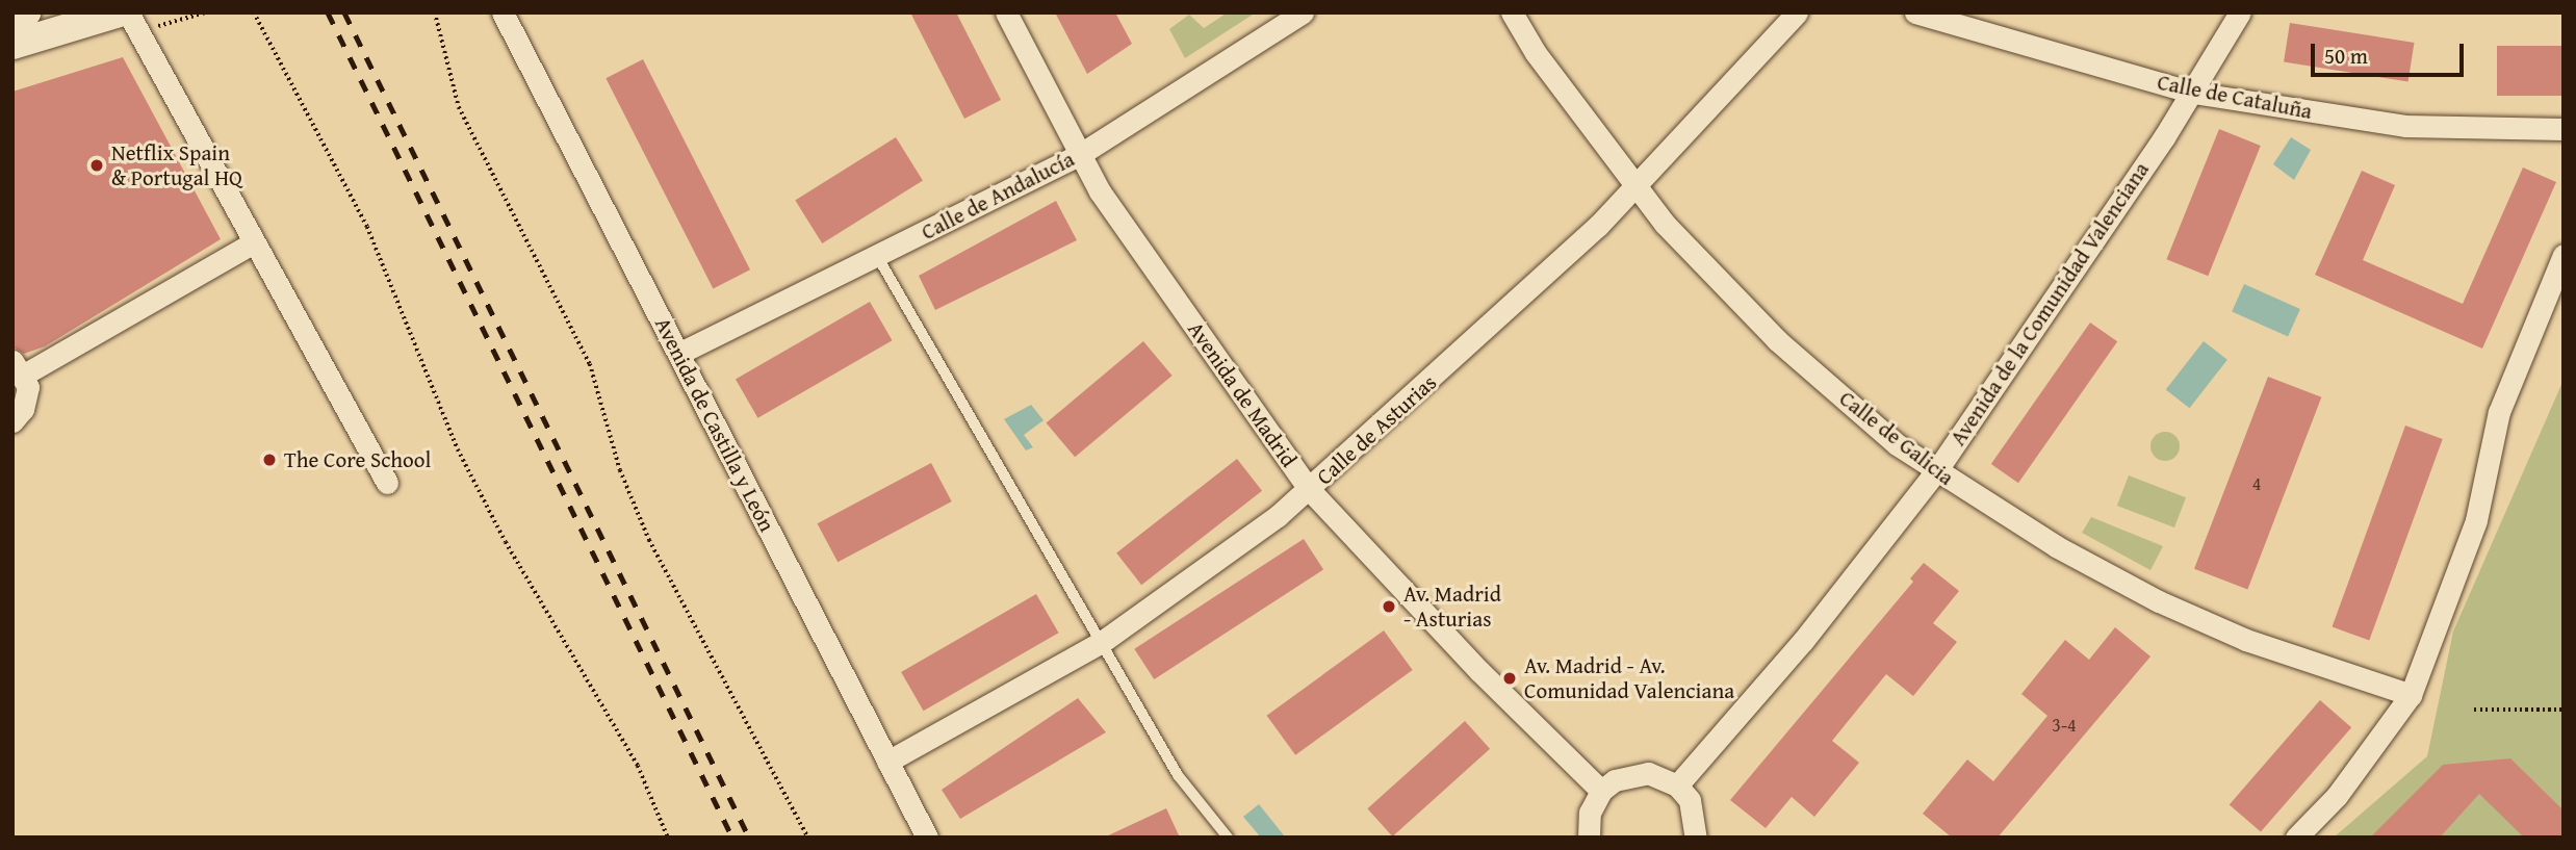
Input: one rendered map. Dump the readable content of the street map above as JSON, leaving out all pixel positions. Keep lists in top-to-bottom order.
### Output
{
  "streets": {
    "street": [
      "Calle de Cataluña",
      "Calle de Andalucía",
      "Avenida de la Comunidad Valenciana",
      "Avenida de Madrid",
      "Avenida de Castilla y León",
      "Calle de Asturias",
      "Calle de Galicia"
    ]
  },
  "crossings": [
    ["Calle de Cataluña", "Avenida de la Comunidad Valenciana"],
    ["Calle de Andalucía", "Avenida de Madrid"],
    ["Calle de Andalucía", "Avenida de Castilla y León"],
    ["Avenida de la Comunidad Valenciana", "Calle de Galicia"],
    ["Avenida de Madrid", "Calle de Asturias"],
    ["Avenida de Castilla y León", "Calle de Asturias"],
    ["Calle de Asturias", "Calle de Galicia"]
  ],
  "places": [
    "Netflix Spain & Portugal HQ",
    "The Core School",
    "Av. Madrid - Asturias",
    "Av. Madrid - Av. Comunidad Valenciana"
  ],
  "house_numbers": ["4", "3-4"],
  "scale_bar": "50 m"
}
